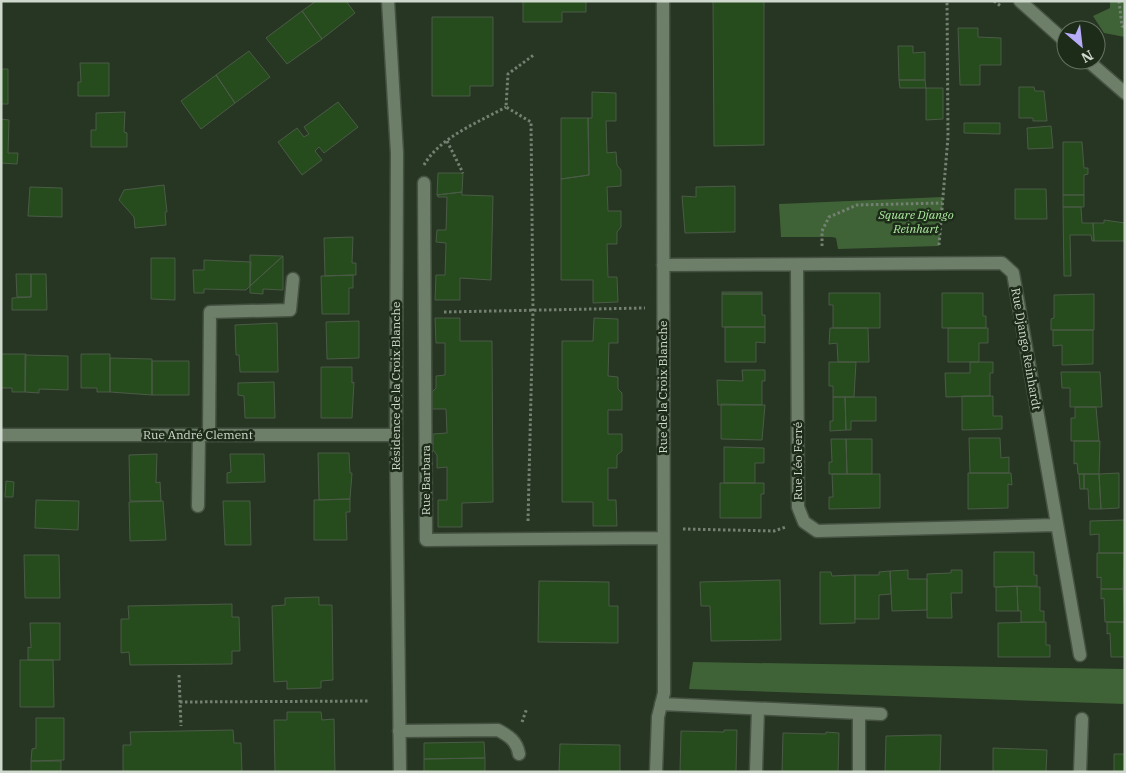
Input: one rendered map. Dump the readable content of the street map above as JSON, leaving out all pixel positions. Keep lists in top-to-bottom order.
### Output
{
  "streets": {
    "street": [
      "Rue Django Reinhardt",
      "Résidence de la Croix Blanche",
      "Rue de la Croix Blanche",
      "Rue André Clement",
      "Rue Léo Ferré",
      "Rue Barbara"
    ]
  },
  "crossings": [
    ["Rue Django Reinhardt", "Rue de la Croix Blanche"],
    ["Rue Django Reinhardt", "Rue Léo Ferré"],
    ["Résidence de la Croix Blanche", "Rue André Clement"],
    ["Rue de la Croix Blanche", "Rue Barbara"]
  ],
  "parks": ["Square Django Reinhart"],
  "north": "bottom right"
}
